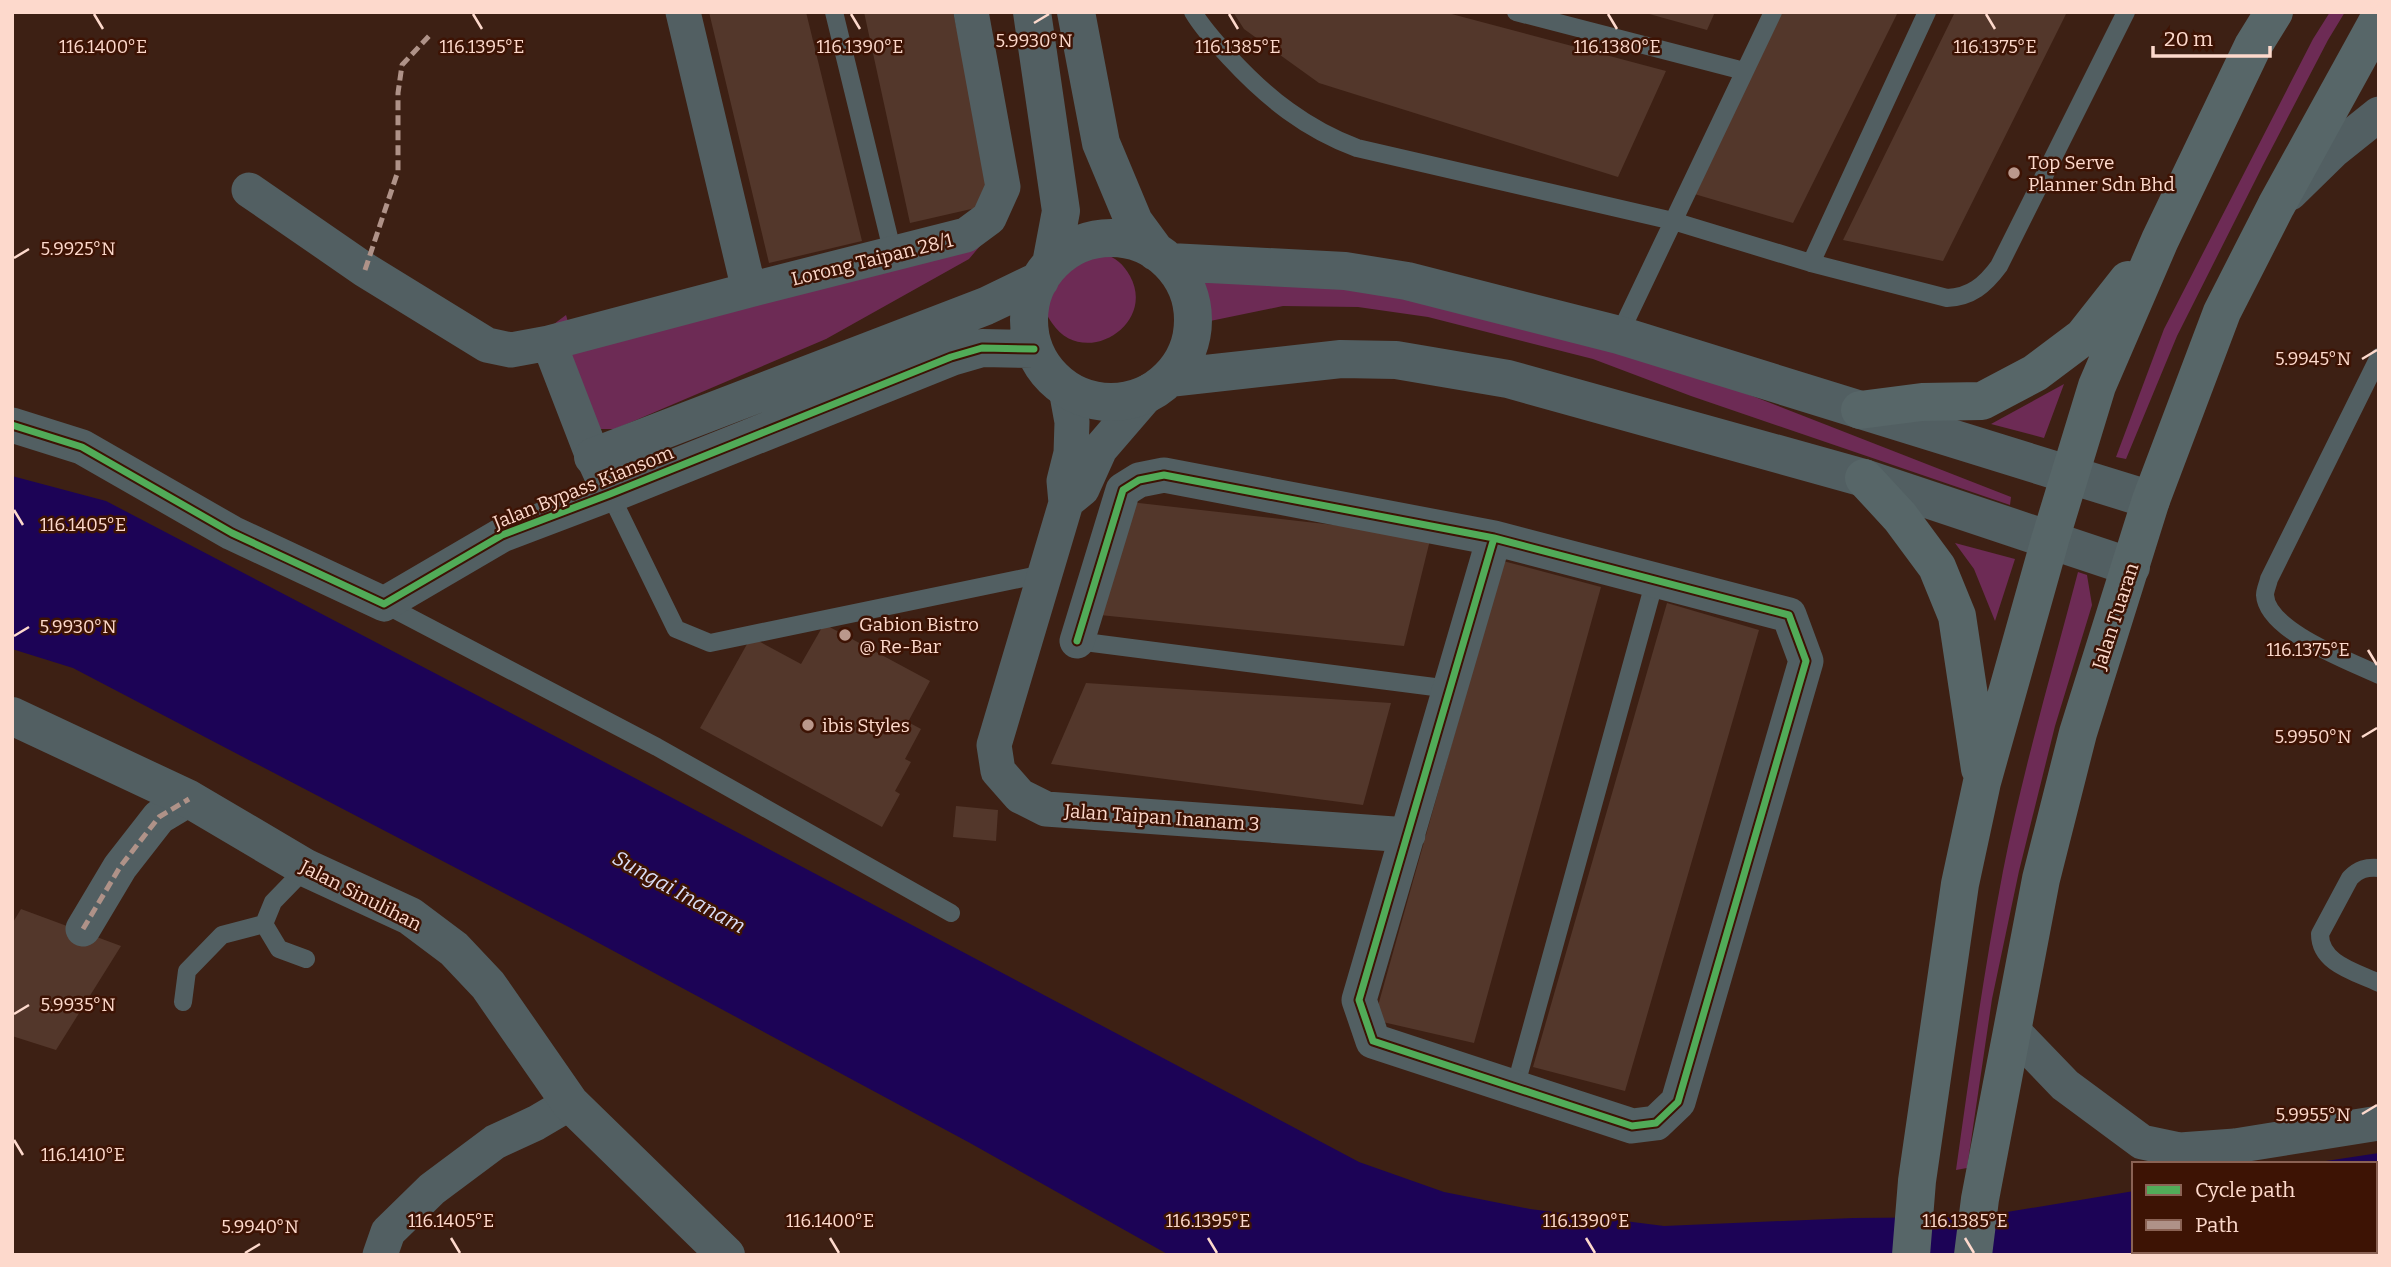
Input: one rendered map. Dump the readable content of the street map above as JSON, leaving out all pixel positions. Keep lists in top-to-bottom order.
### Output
{
  "streets": {
    "main road": ["Jalan Tuaran"],
    "street": [
      "Lorong Taipan 28/1",
      "Jalan Bypass Kiansom",
      "Jalan Taipan Inanam 3",
      "Jalan Sinulihan"
    ]
  },
  "crossings": [
    ["Jalan Bypass Kiansom", "Jalan Taipan Inanam 3"]
  ],
  "water": ["Sungai Inanam"],
  "places": ["Top Serve Planner Sdn Bhd", "Gabion Bistro @ Re-Bar", "ibis Styles"],
  "legend": ["Cycle path", "Path"],
  "scale_bar": "20 m",
  "coordinates": [
    "5.9930°N",
    "116.1400°E",
    "116.1395°E",
    "116.1390°E",
    "116.1385°E",
    "116.1380°E",
    "116.1375°E",
    "5.9925°N",
    "5.9945°N",
    "116.1405°E",
    "5.9950°N",
    "5.9935°N",
    "5.9955°N",
    "116.1410°E",
    "5.9940°N"
  ]
}
